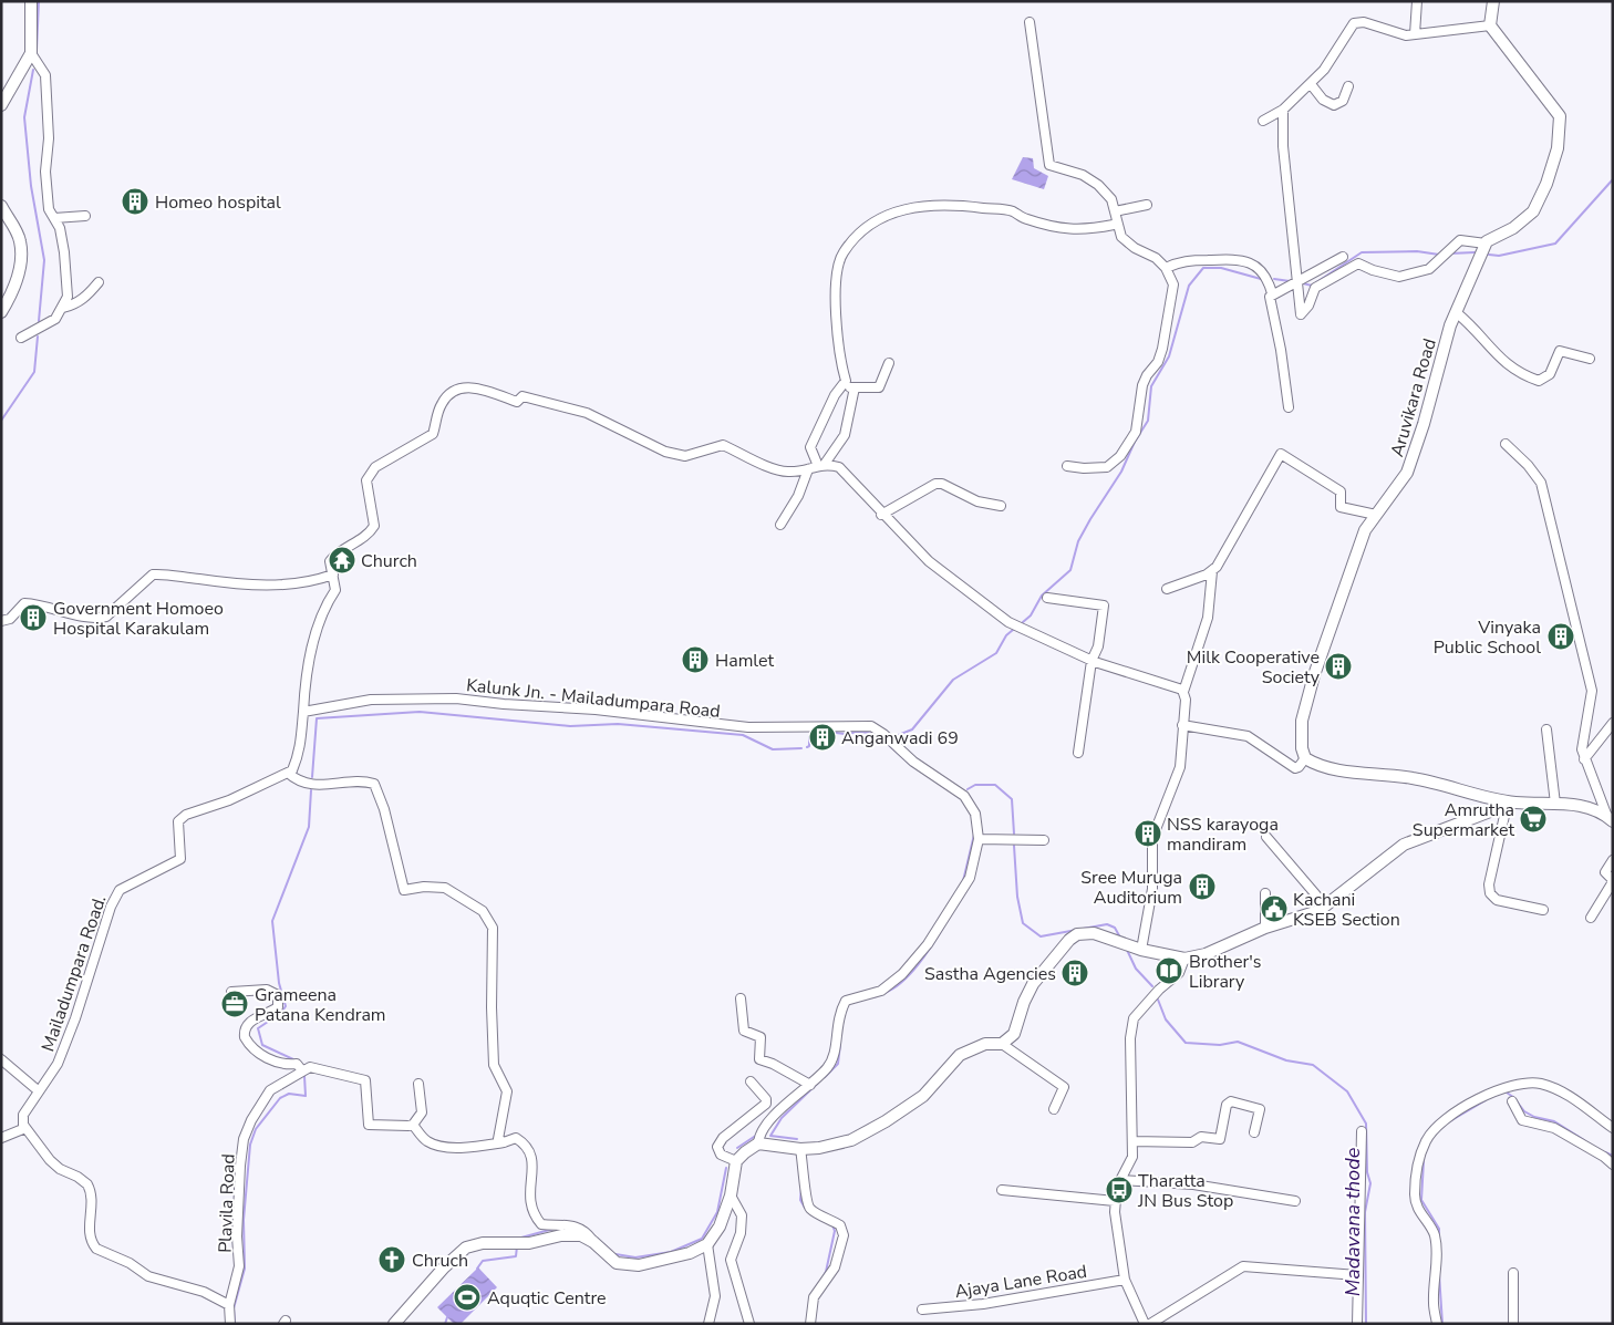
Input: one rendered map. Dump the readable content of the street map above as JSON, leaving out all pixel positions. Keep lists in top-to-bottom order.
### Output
{
  "streets": {
    "main road": ["Aruvikara Road"],
    "street": [
      "Kalunk Jn. - Mailadumpara Road",
      "Mailadumpara Road.",
      "Plavila Road",
      "Ajaya Lane Road"
    ]
  },
  "water": ["Madavana thode"],
  "places": {
    "building": [
      "Homeo hospital",
      "Government Homoeo Hospital Karakulam",
      "Vinyaka Public School",
      "Hamlet",
      "Milk Cooperative Society",
      "Anganwadi 69",
      "NSS karayoga mandiram",
      "Sree Muruga Auditorium",
      "Sastha Agencies"
    ],
    "temple": ["Church"],
    "supermarket": ["Amrutha Supermarket"],
    "public building": ["Kachani KSEB Section"],
    "library": ["Brother's Library"],
    "office": ["Grameena Patana Kendram"],
    "bus stop": ["Tharatta JN Bus Stop"],
    "church": ["Chruch"],
    "sports": ["Aquqtic Centre"]
  }
}
